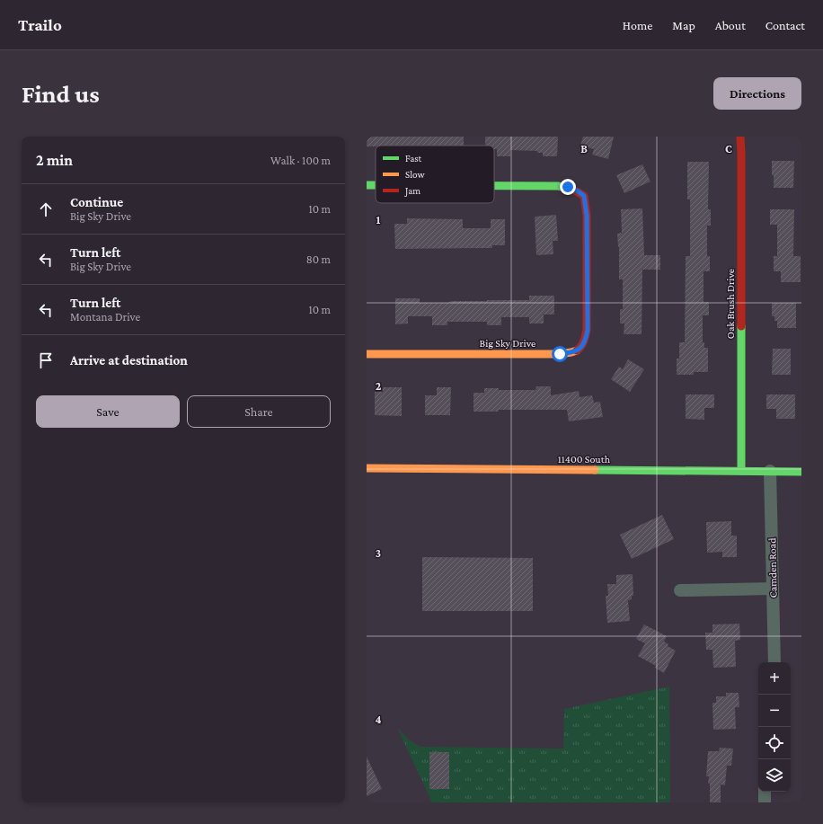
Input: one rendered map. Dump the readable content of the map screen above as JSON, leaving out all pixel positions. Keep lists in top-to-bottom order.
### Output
{
  "streets": {
    "street": [
      "Oak Brush Drive",
      "Big Sky Drive",
      "11400 South",
      "Camden Road"
    ]
  },
  "crossings": [
    ["Oak Brush Drive", "11400 South"],
    ["11400 South", "Camden Road"]
  ],
  "legend": ["Fast", "Slow", "Jam"],
  "page": {
    "header": "Trailo",
    "nav": [
      "Home",
      "Map",
      "About",
      "Contact"
    ],
    "buttons": [
      "Directions",
      ["Save", "Share"]
    ],
    "title": "Find us",
    "heading": ["2 min", "Walk · 100 m"],
    "list": [
      ["Continue", "Big Sky Drive", "10 m"],
      ["Turn left", "Big Sky Drive", "80 m"],
      ["Turn left", "Montana Drive", "10 m"],
      "Arrive at destination"
    ],
    "map_buttons": ["+", "−"]
  },
  "grid": {
    "columns": ["B", "C"],
    "rows": [
      "1",
      "2",
      "3",
      "4"
    ]
  }
}
